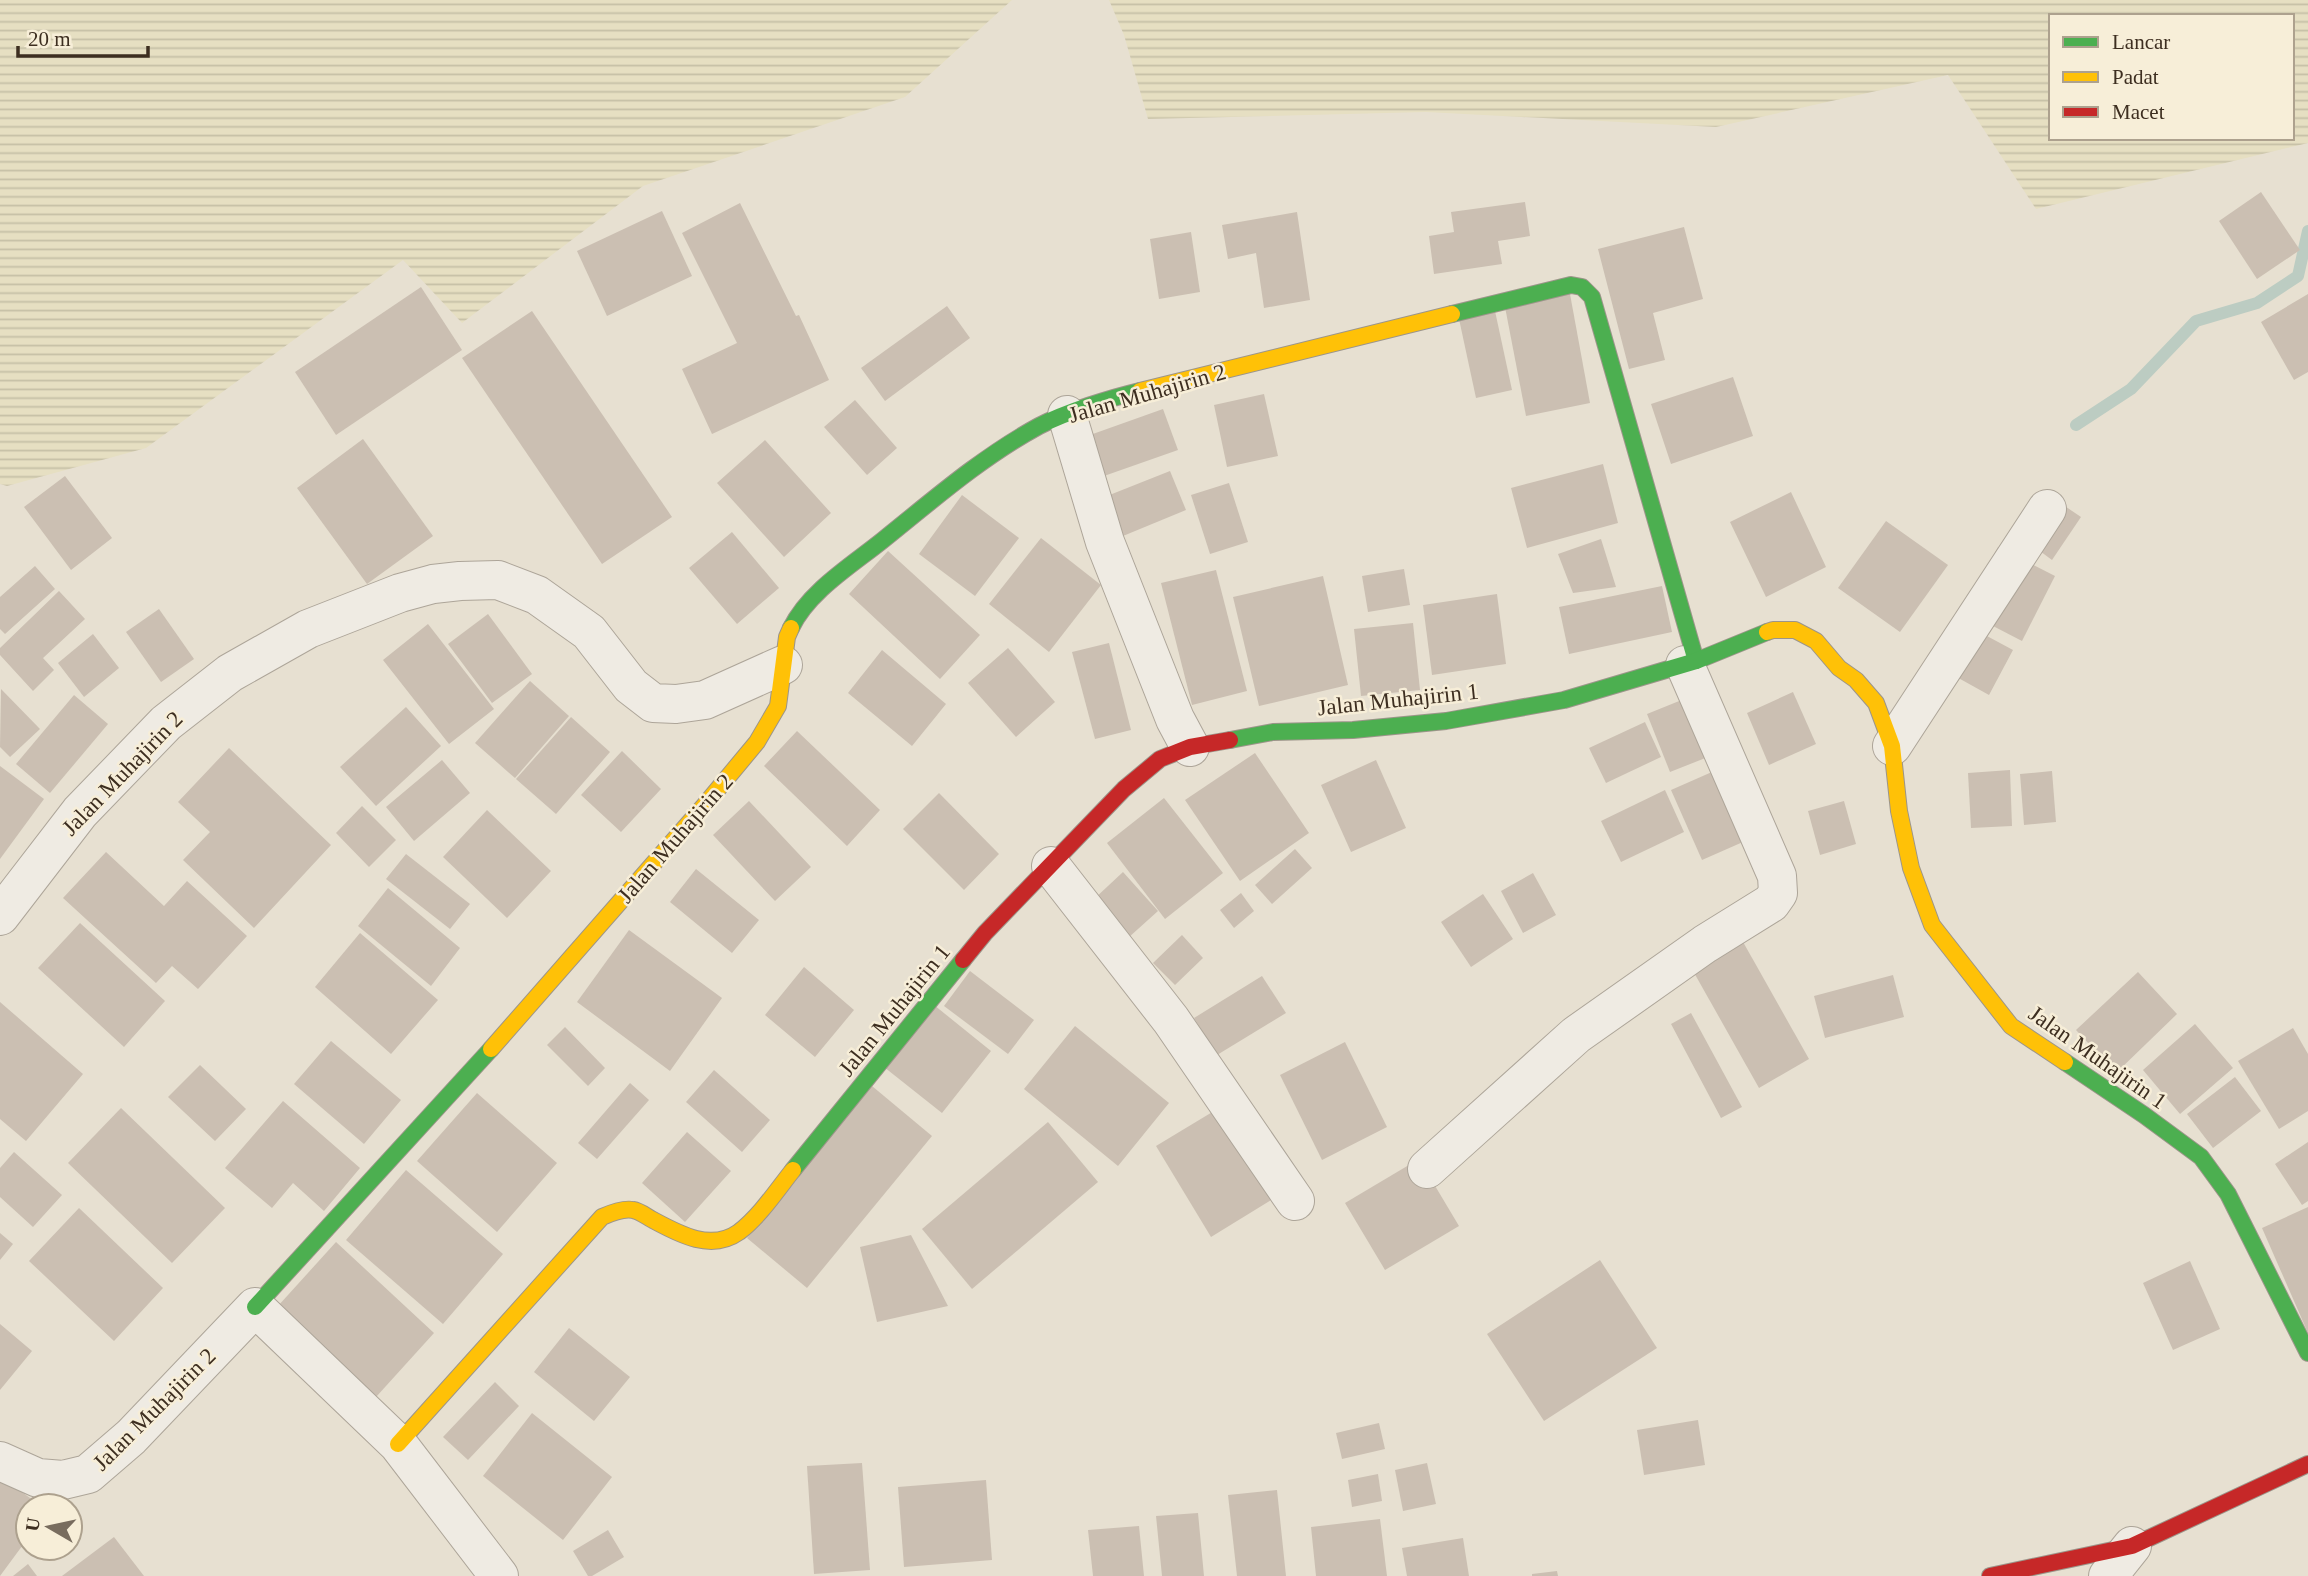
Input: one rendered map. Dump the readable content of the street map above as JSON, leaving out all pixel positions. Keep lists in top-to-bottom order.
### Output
{
  "streets": {
    "main road": ["Jalan Muhajirin 2", "Jalan Muhajirin 1"]
  },
  "crossings": [
    ["Jalan Muhajirin 2", "Jalan Muhajirin 1"]
  ],
  "legend": ["Lancar", "Padat", "Macet"],
  "scale_bar": "20 m",
  "north": "left"
}
